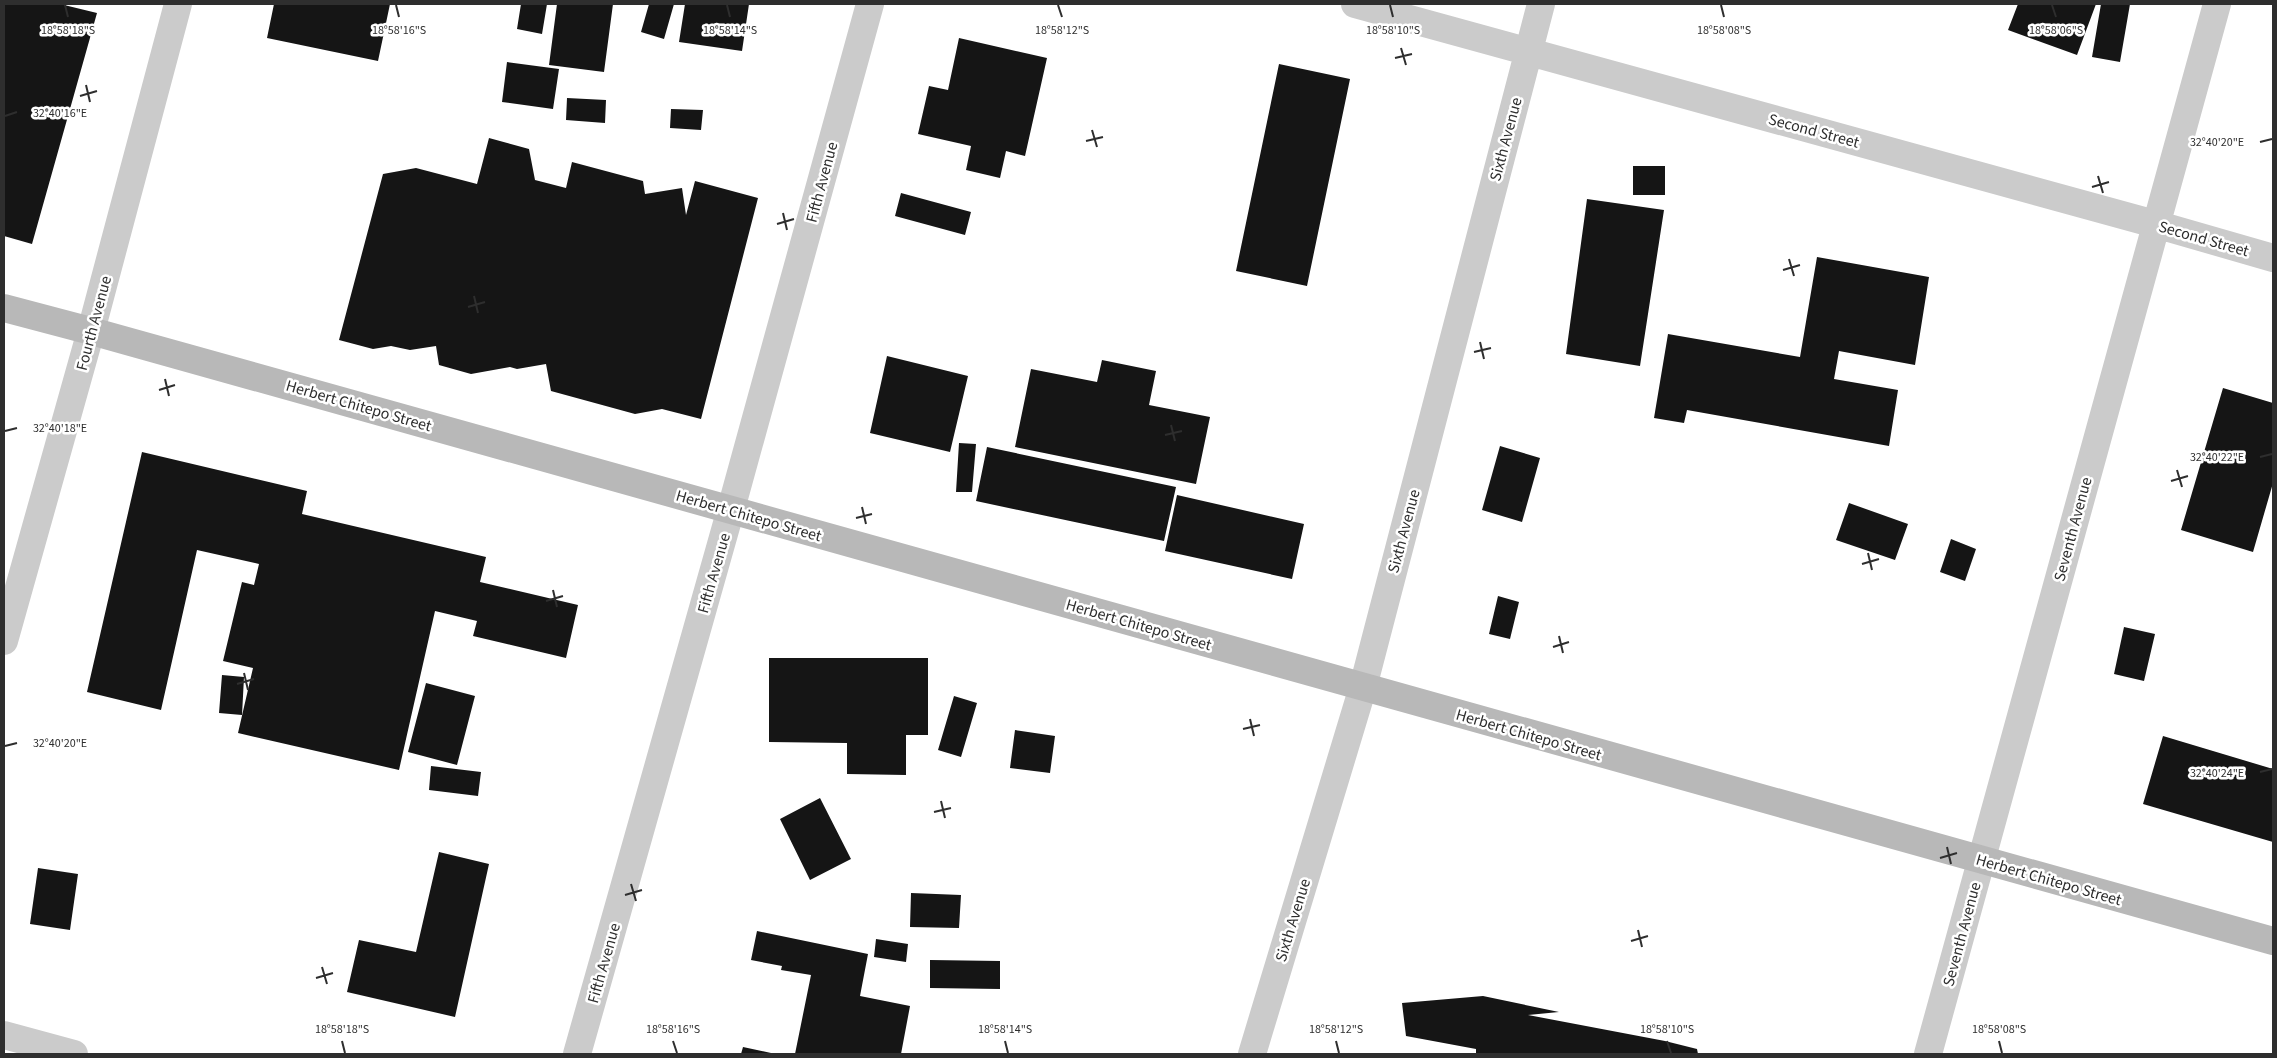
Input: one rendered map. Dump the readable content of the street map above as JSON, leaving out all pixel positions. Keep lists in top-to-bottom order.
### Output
{
  "streets": {
    "main road": ["Herbert Chitepo Street"],
    "street": [
      "Second Street",
      "Sixth Avenue",
      "Fifth Avenue",
      "Fourth Avenue",
      "Seventh Avenue"
    ]
  },
  "crossings": [
    ["Second Street", "Sixth Avenue"],
    ["Second Street", "Seventh Avenue"],
    ["Sixth Avenue", "Herbert Chitepo Street"],
    ["Fifth Avenue", "Herbert Chitepo Street"],
    ["Fourth Avenue", "Herbert Chitepo Street"],
    ["Herbert Chitepo Street", "Seventh Avenue"]
  ],
  "coordinates": [
    "18°58'18\"S",
    "18°58'16\"S",
    "18°58'14\"S",
    "18°58'12\"S",
    "18°58'10\"S",
    "18°58'08\"S",
    "18°58'06\"S",
    "32°40'16\"E",
    "32°40'20\"E",
    "32°40'18\"E",
    "32°40'22\"E",
    "32°40'24\"E"
  ]
}
